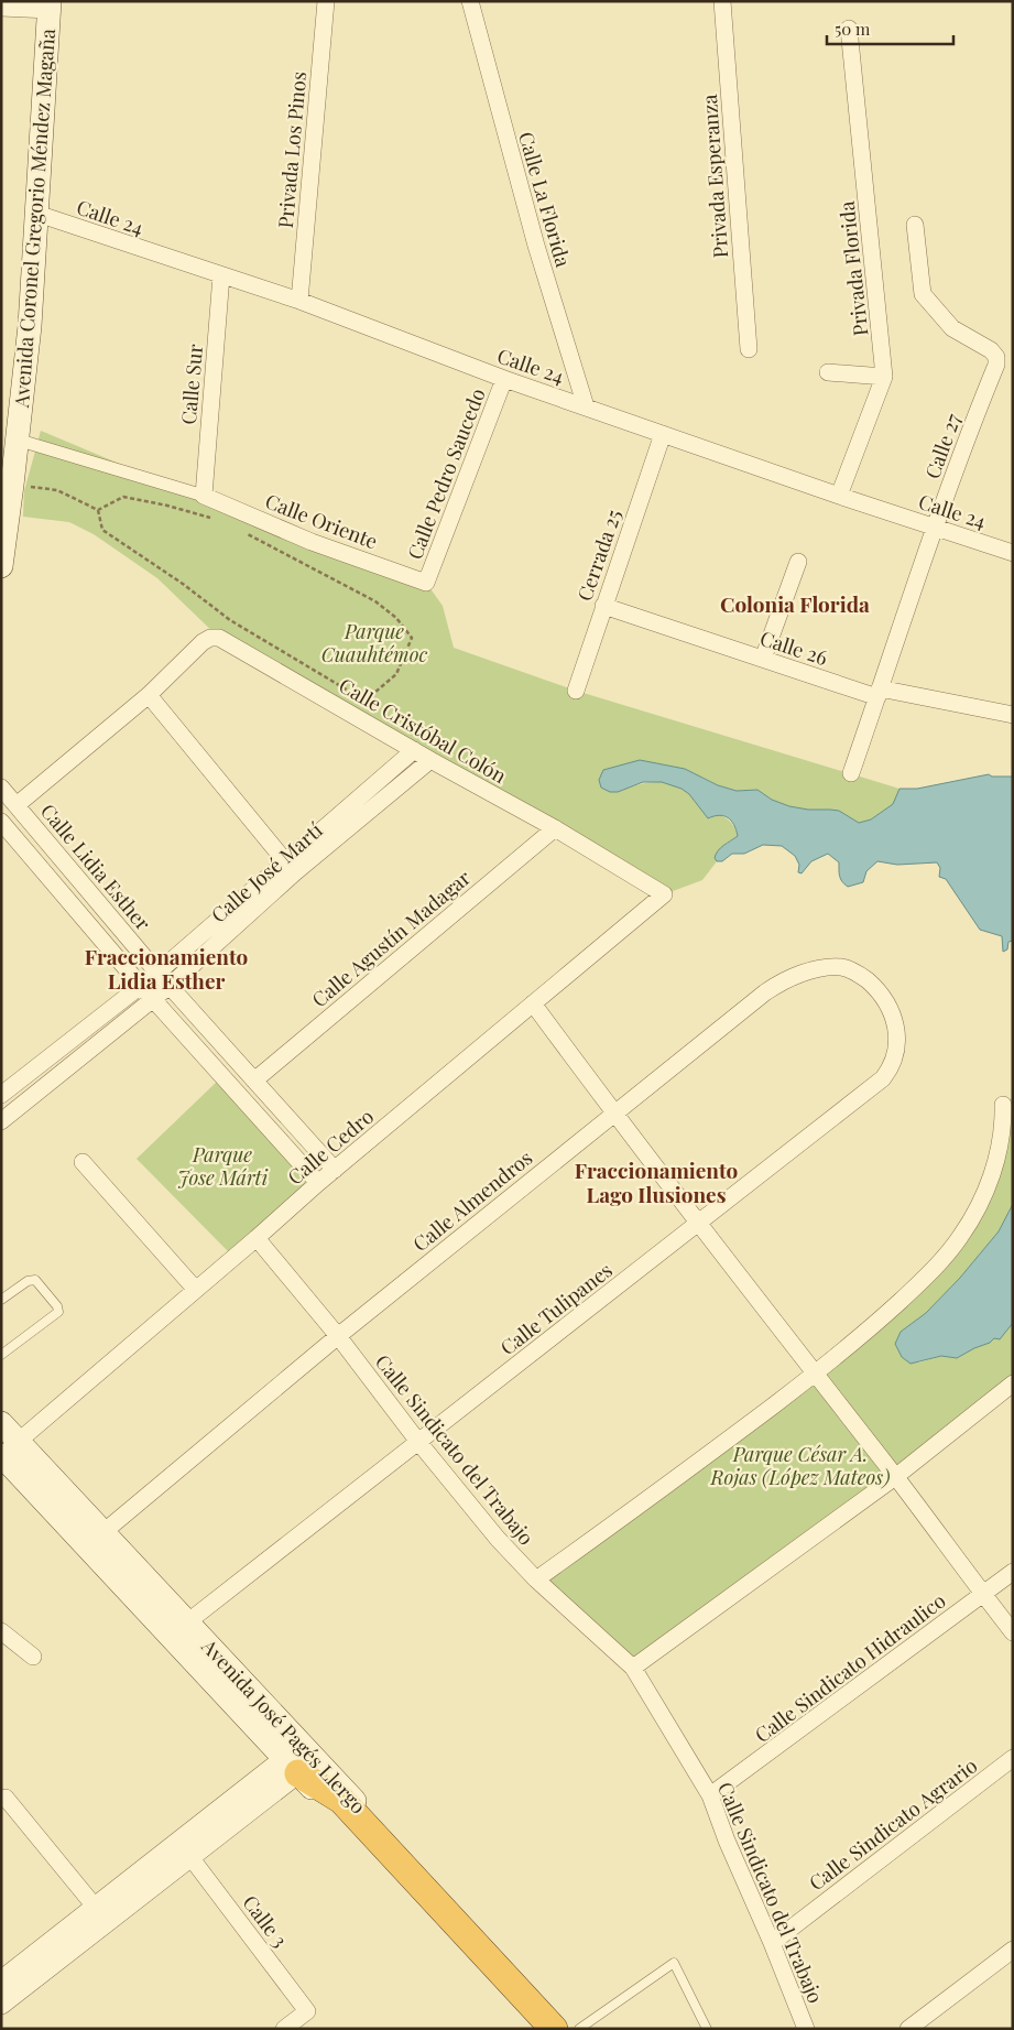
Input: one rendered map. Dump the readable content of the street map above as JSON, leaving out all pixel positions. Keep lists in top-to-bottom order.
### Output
{
  "streets": {
    "main road": ["Avenida Coronel Gregorio Méndez Magaña", "Avenida José Pagés Llergo"],
    "street": [
      "Privada Los Pinos",
      "Privada Esperanza",
      "Calle La Florida",
      "Calle 24",
      "Privada Florida",
      "Calle Sur",
      "Calle 27",
      "Calle Pedro Saucedo",
      "Calle Oriente",
      "Cerrada 25",
      "Calle 26",
      "Calle Cristóbal Colón",
      "Calle Lidia Esther",
      "Calle José Martí",
      "Calle Agustín Madagar",
      "Calle Cedro",
      "Calle Almendros",
      "Calle Tulipanes",
      "Calle Sindicato del Trabajo",
      "Calle Sindicato Hidraulico",
      "Calle Sindicato Agrario",
      "Calle 3"
    ]
  },
  "crossings": [
    ["Privada Los Pinos", "Calle 24"],
    ["Calle La Florida", "Calle 24"],
    ["Calle 24", "Avenida Coronel Gregorio Méndez Magaña"],
    ["Calle 24", "Privada Florida"],
    ["Calle 24", "Calle Sur"],
    ["Calle 24", "Calle 27"],
    ["Calle 24", "Calle Pedro Saucedo"],
    ["Calle 24", "Cerrada 25"],
    ["Calle Sur", "Calle Oriente"],
    ["Calle 27", "Calle 26"],
    ["Calle Pedro Saucedo", "Calle Oriente"],
    ["Cerrada 25", "Calle 26"],
    ["Calle Cristóbal Colón", "Calle Lidia Esther"],
    ["Calle Cristóbal Colón", "Calle José Martí"],
    ["Calle Cristóbal Colón", "Calle Agustín Madagar"],
    ["Calle Cristóbal Colón", "Calle Cedro"],
    ["Calle Lidia Esther", "Calle José Martí"],
    ["Calle Lidia Esther", "Calle Agustín Madagar"],
    ["Calle Lidia Esther", "Calle Cedro"],
    ["Calle Cedro", "Calle Sindicato del Trabajo"],
    ["Calle Cedro", "Avenida José Pagés Llergo"],
    ["Calle Almendros", "Calle Tulipanes"],
    ["Calle Almendros", "Calle Sindicato del Trabajo"],
    ["Calle Almendros", "Avenida José Pagés Llergo"],
    ["Calle Tulipanes", "Calle Sindicato del Trabajo"],
    ["Calle Tulipanes", "Avenida José Pagés Llergo"],
    ["Calle Sindicato del Trabajo", "Calle Sindicato Hidraulico"],
    ["Calle Sindicato del Trabajo", "Calle Sindicato Agrario"]
  ],
  "districts": ["Colonia Florida", "Fraccionamiento Lidia Esther", "Fraccionamiento Lago Ilusiones"],
  "parks": ["Parque Cuauhtémoc", "Parque Jose Márti", "Parque César A. Rojas (López Mateos)"],
  "scale_bar": "50 m"
}
